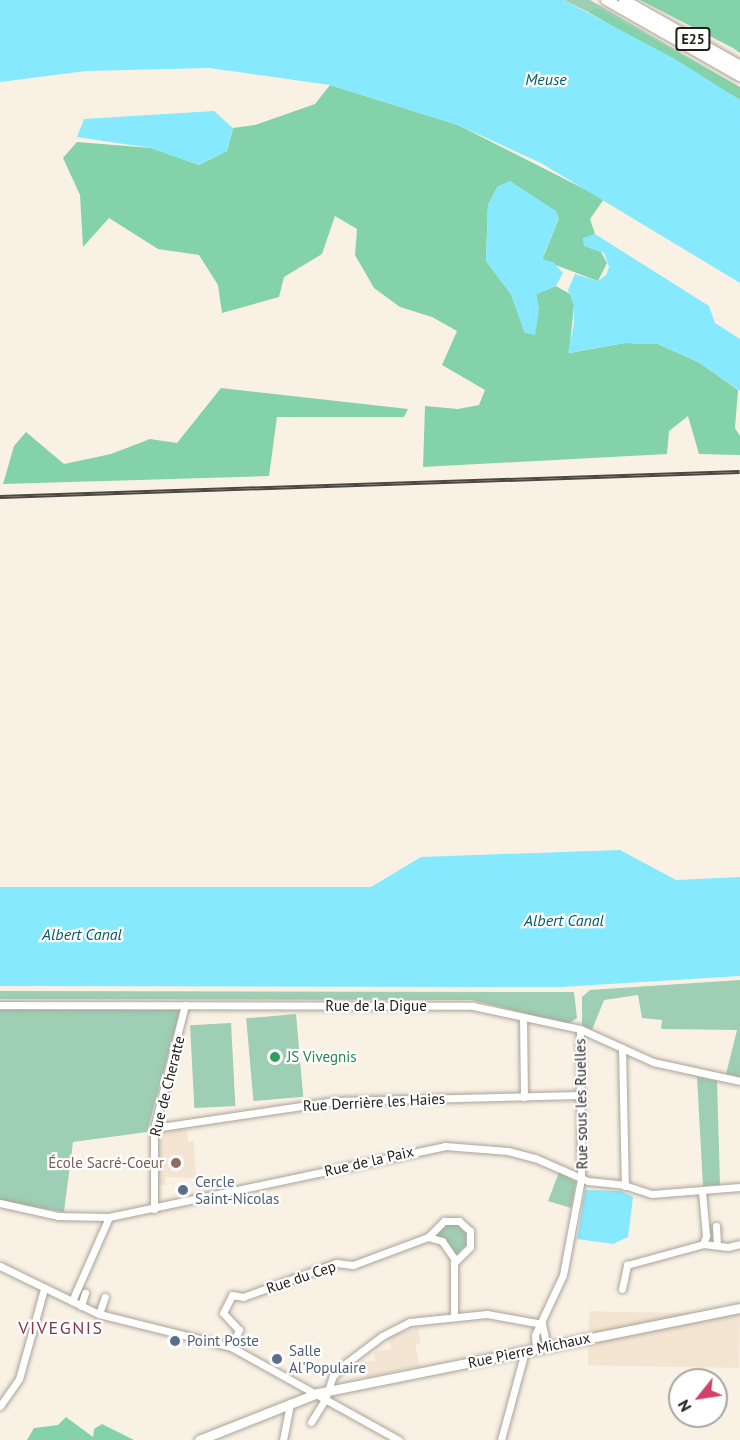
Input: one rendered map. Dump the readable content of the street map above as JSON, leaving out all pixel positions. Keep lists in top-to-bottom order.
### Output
{
  "streets": {
    "highway": ["E25"],
    "main road": ["Rue Pierre Michaux"],
    "street": [
      "Rue de la Digue",
      "Rue de Cheratte",
      "Rue Derrière les Haies",
      "Rue sous les Ruelles",
      "Rue de la Paix",
      "Rue du Cep"
    ]
  },
  "crossings": [
    ["Rue de la Digue", "Rue de Cheratte"],
    ["Rue de la Digue", "Rue sous les Ruelles"],
    ["Rue de Cheratte", "Rue Derrière les Haies"],
    ["Rue de Cheratte", "Rue de la Paix"],
    ["Rue Derrière les Haies", "Rue sous les Ruelles"],
    ["Rue sous les Ruelles", "Rue de la Paix"],
    ["Rue sous les Ruelles", "Rue Pierre Michaux"]
  ],
  "districts": ["VIVEGNIS"],
  "water": ["Meuse", "Albert Canal"],
  "places": [
    "JS Vivegnis",
    "École Sacré-Coeur",
    "Cercle Saint-Nicolas",
    "Point Poste",
    "Salle Al'Populaire"
  ],
  "north": "bottom left"
}
